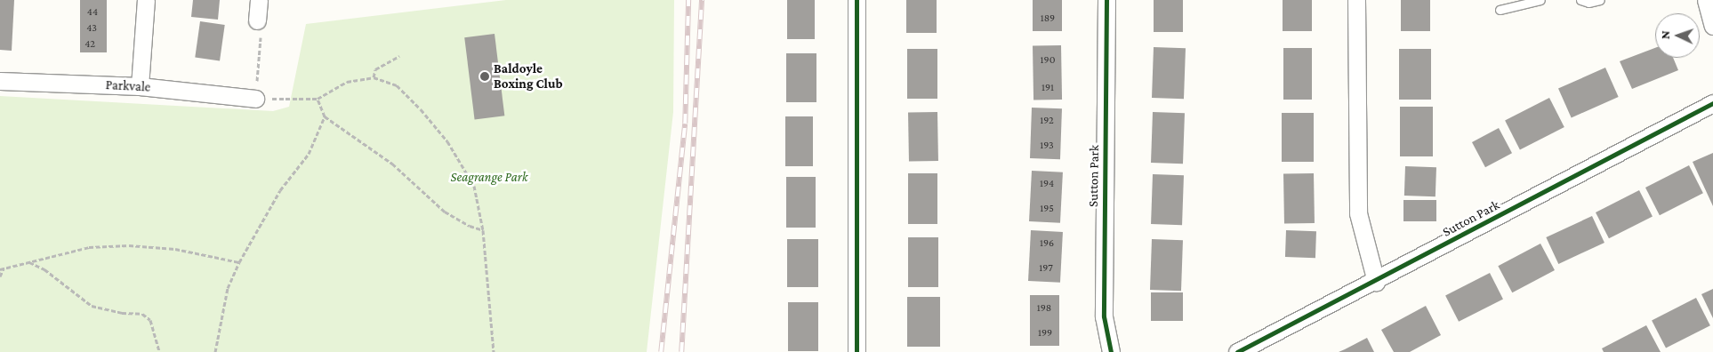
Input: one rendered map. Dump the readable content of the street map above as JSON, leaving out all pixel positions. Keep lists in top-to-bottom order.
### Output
{
  "streets": {
    "street": ["Parkvale", "Sutton Park"]
  },
  "parks": ["Seagrange Park"],
  "places": ["Baldoyle Boxing Club"],
  "house_numbers": [
    "44",
    "189",
    "43",
    "42",
    "190",
    "191",
    "192",
    "193",
    "194",
    "195",
    "196",
    "197",
    "198",
    "199"
  ],
  "north": "left"
}
